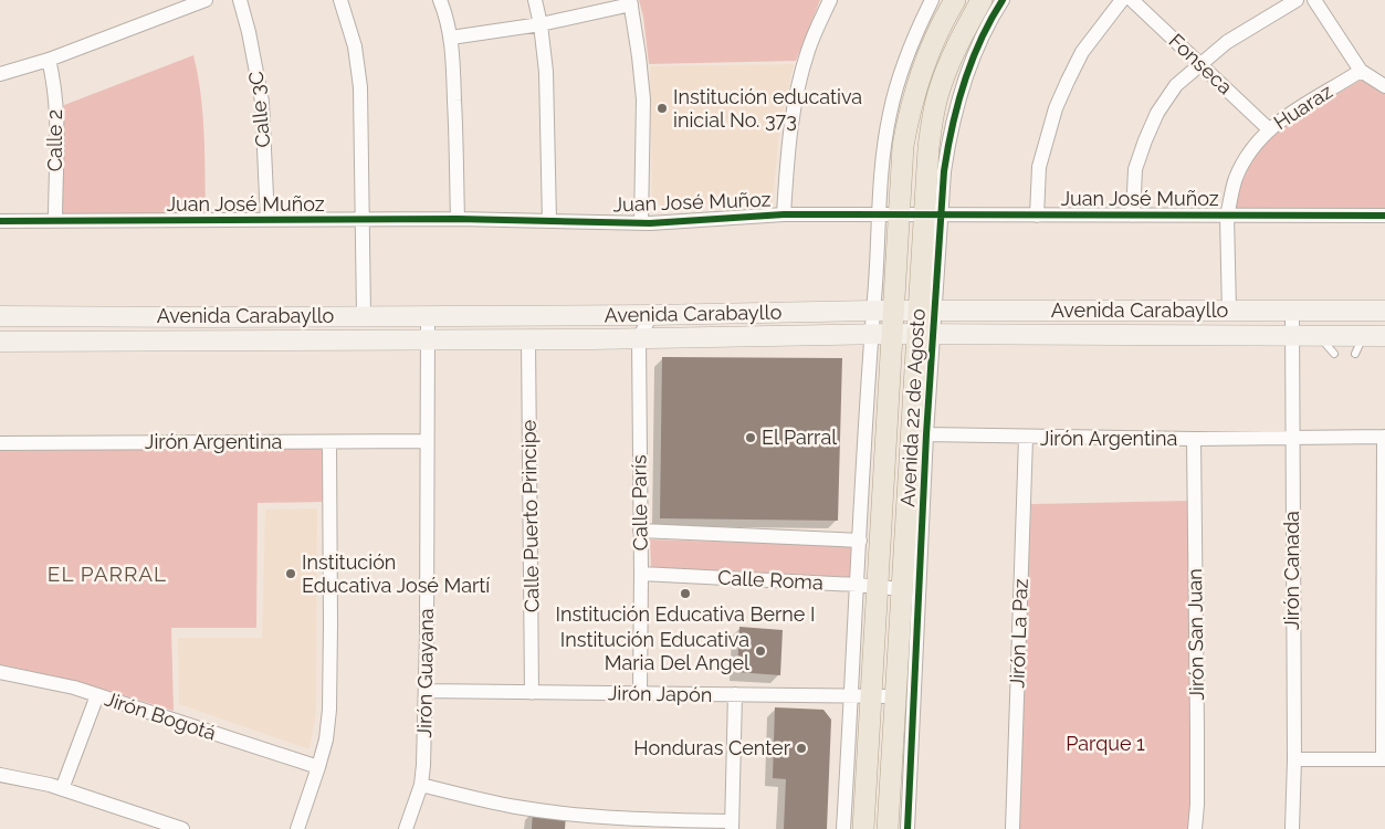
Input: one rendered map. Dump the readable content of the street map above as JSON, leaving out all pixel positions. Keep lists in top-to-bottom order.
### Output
{
  "streets": {
    "main road": ["Avenida Carabayllo", "Avenida 22 de Agosto"],
    "street": [
      "Fonseca",
      "Huaraz",
      "Calle 3C",
      "Calle 2",
      "Juan José Muñoz",
      "Jirón Argentina",
      "Calle París",
      "Calle Puerto Principe",
      "Jirón Canada",
      "Calle Roma",
      "Jirón La Paz",
      "Jirón San Juan",
      "Jirón Guayana",
      "Jirón Japón",
      "Jirón Bogotá"
    ]
  },
  "crossings": [
    ["Fonseca", "Huaraz"],
    ["Huaraz", "Juan José Muñoz"],
    ["Huaraz", "Avenida Carabayllo"],
    ["Calle 3C", "Juan José Muñoz"],
    ["Calle 2", "Juan José Muñoz"],
    ["Juan José Muñoz", "Avenida 22 de Agosto"],
    ["Avenida Carabayllo", "Avenida 22 de Agosto"],
    ["Avenida Carabayllo", "Calle París"],
    ["Avenida Carabayllo", "Calle Puerto Principe"],
    ["Avenida Carabayllo", "Jirón Canada"],
    ["Avenida Carabayllo", "Jirón Guayana"],
    ["Avenida 22 de Agosto", "Jirón Argentina"],
    ["Avenida 22 de Agosto", "Calle Roma"],
    ["Avenida 22 de Agosto", "Jirón Japón"],
    ["Jirón Argentina", "Jirón Canada"],
    ["Jirón Argentina", "Jirón La Paz"],
    ["Jirón Argentina", "Jirón San Juan"],
    ["Jirón Argentina", "Jirón Guayana"],
    ["Calle París", "Calle Roma"],
    ["Calle París", "Jirón Japón"],
    ["Calle Puerto Principe", "Jirón Japón"],
    ["Jirón Guayana", "Jirón Japón"]
  ],
  "districts": ["EL PARRAL"],
  "parks": ["Parque 1"],
  "places": [
    "Institución educativa inicial No. 373",
    "El Parral",
    "Institución Educativa José Martí",
    "Institución Educativa Berne I",
    "Institución Educativa Maria Del Angel",
    "Honduras Center"
  ]
}
